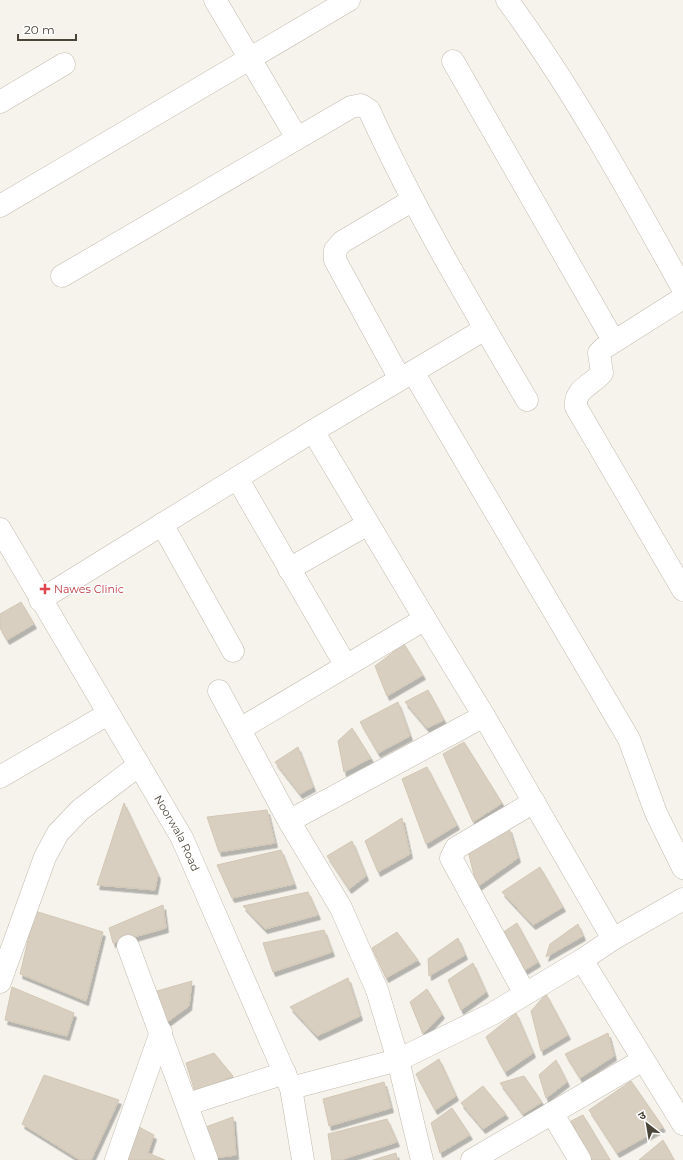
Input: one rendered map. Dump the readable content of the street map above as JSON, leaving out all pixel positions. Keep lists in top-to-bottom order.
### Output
{
  "streets": {
    "street": ["Noorwala Road"]
  },
  "places": {
    "health": ["Nawes Clinic"]
  },
  "scale_bar": "20 m",
  "north": "top left"
}
